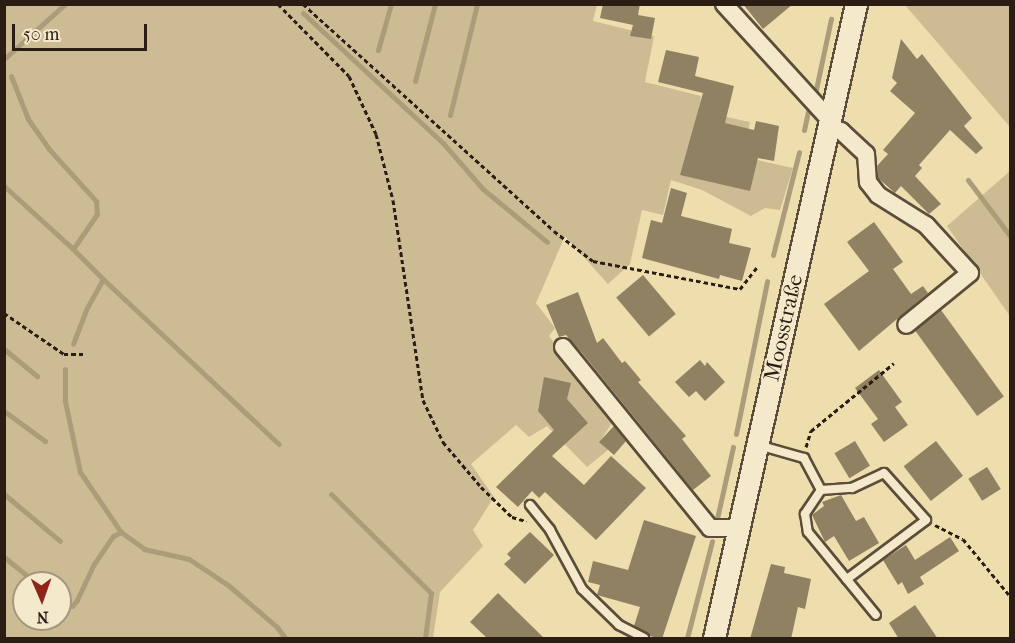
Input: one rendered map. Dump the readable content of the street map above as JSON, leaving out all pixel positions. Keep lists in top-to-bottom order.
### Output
{
  "streets": {
    "street": ["Moosstraße"]
  },
  "scale_bar": "50 m",
  "north": "bottom"
}
